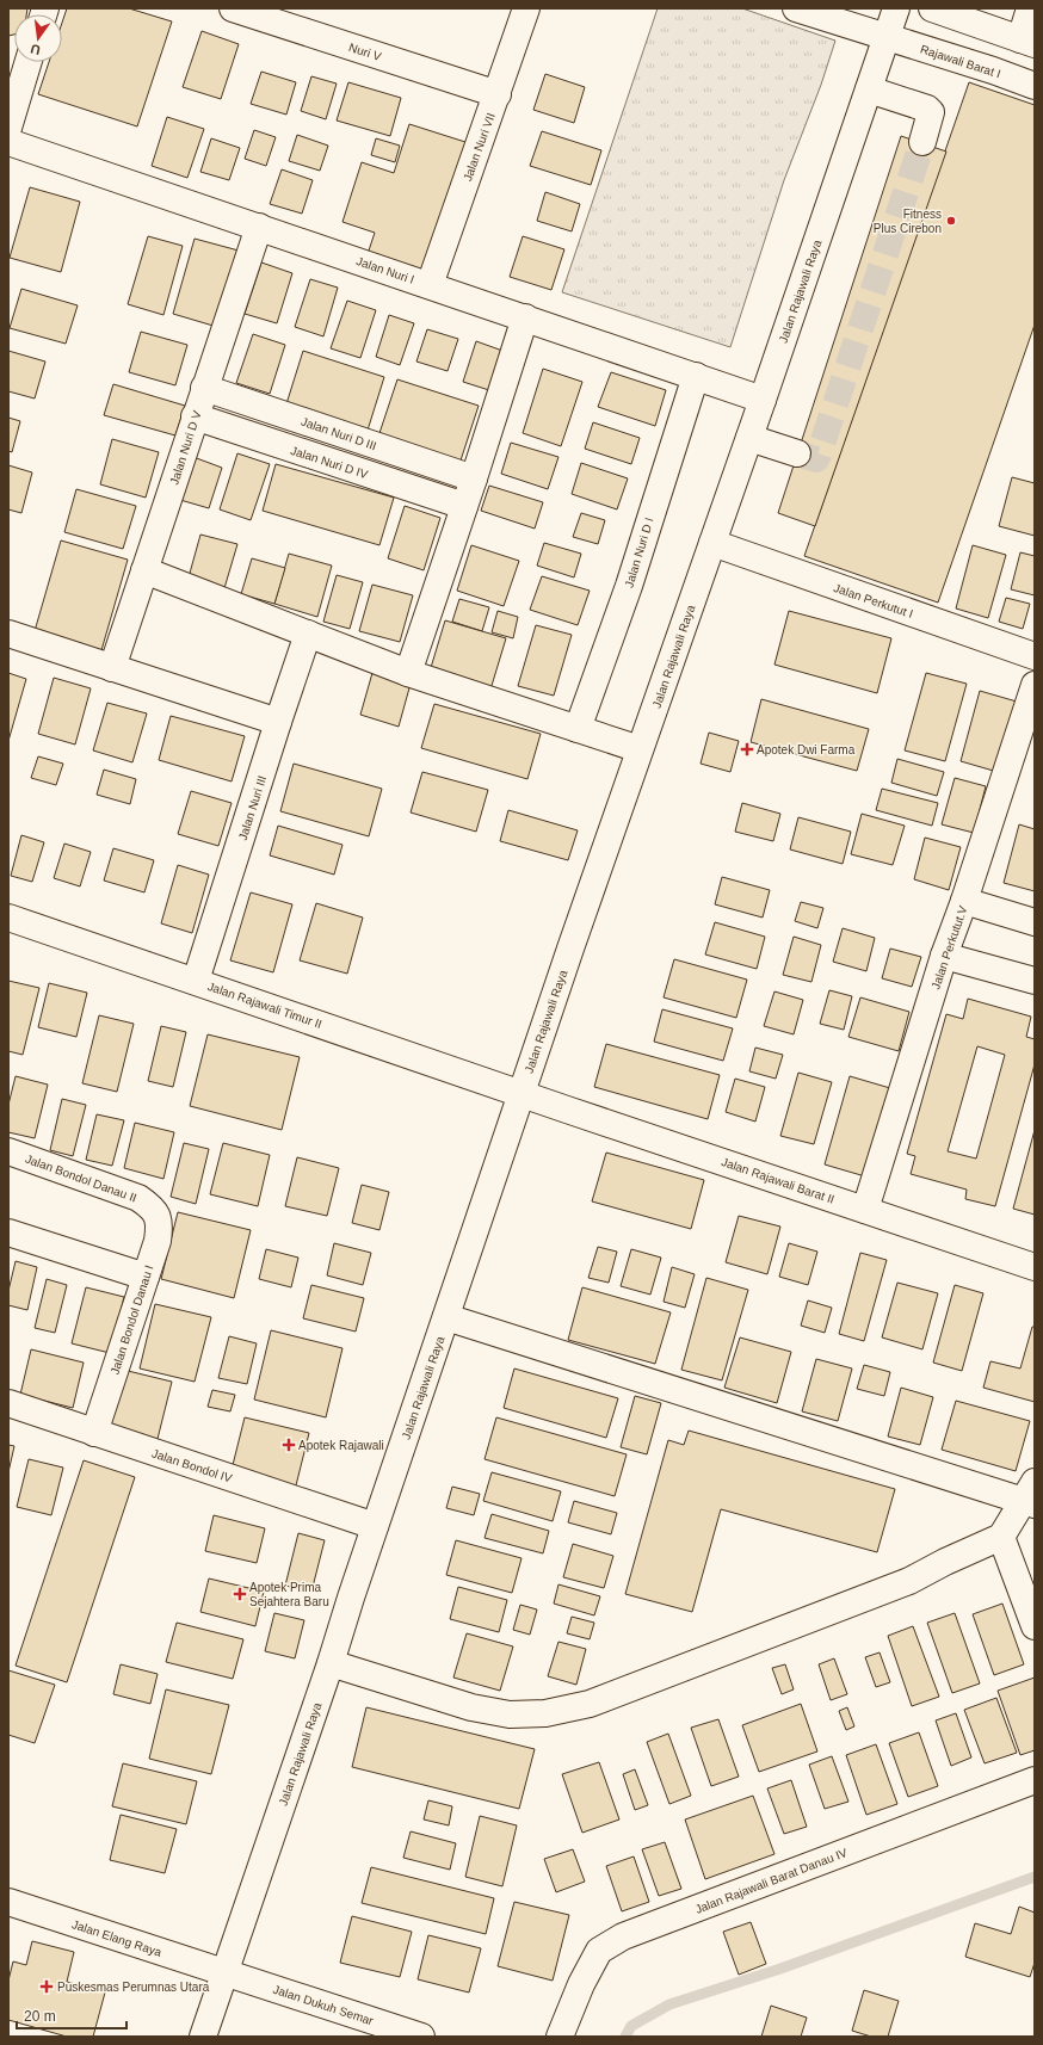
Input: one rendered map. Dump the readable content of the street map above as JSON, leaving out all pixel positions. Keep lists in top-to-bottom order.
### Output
{
  "streets": {
    "street": [
      "Nuri V",
      "Rajawali Barat I",
      "Jalan Nuri VII",
      "Jalan Nuri I",
      "Jalan Rajawali Raya",
      "Jalan Nuri D III",
      "Jalan Nuri D V",
      "Jalan Nuri D IV",
      "Jalan Nuri D I",
      "Jalan Perkutut I",
      "Jalan Nuri III",
      "Jalan Perkutut.V",
      "Jalan Rajawali Timur II",
      "Jalan Bondol Danau II",
      "Jalan Rajawali Barat II",
      "Jalan Bondol Danau I",
      "Jalan Bondol IV",
      "Jalan Rajawali Barat Danau IV",
      "Jalan Elang Raya",
      "Jalan Dukuh Semar"
    ]
  },
  "crossings": [
    ["Nuri V", "Jalan Nuri VII"],
    ["Rajawali Barat I", "Jalan Rajawali Raya"],
    ["Jalan Nuri VII", "Jalan Nuri I"],
    ["Jalan Nuri I", "Jalan Rajawali Raya"],
    ["Jalan Nuri I", "Jalan Nuri D V"],
    ["Jalan Nuri I", "Jalan Nuri D I"],
    ["Jalan Rajawali Raya", "Jalan Perkutut I"],
    ["Jalan Rajawali Raya", "Jalan Rajawali Timur II"],
    ["Jalan Rajawali Raya", "Jalan Rajawali Barat II"],
    ["Jalan Rajawali Raya", "Jalan Bondol IV"],
    ["Jalan Rajawali Raya", "Jalan Elang Raya"],
    ["Jalan Rajawali Raya", "Jalan Dukuh Semar"],
    ["Jalan Nuri D III", "Jalan Nuri D V"],
    ["Jalan Nuri D V", "Jalan Nuri D IV"],
    ["Jalan Nuri III", "Jalan Rajawali Timur II"],
    ["Jalan Perkutut.V", "Jalan Rajawali Barat II"],
    ["Jalan Rajawali Timur II", "Jalan Rajawali Barat II"],
    ["Jalan Bondol Danau II", "Jalan Bondol Danau I"],
    ["Jalan Bondol Danau I", "Jalan Bondol IV"],
    ["Jalan Elang Raya", "Jalan Dukuh Semar"]
  ],
  "places": {
    "other": ["Fitness Plus Cirebon"],
    "health": [
      "Apotek Dwi Farma",
      "Apotek Rajawali",
      "Apotek Prima Sejahtera Baru",
      "Puskesmas Perumnas Utara"
    ]
  },
  "scale_bar": "20 m",
  "north": "bottom"
}
